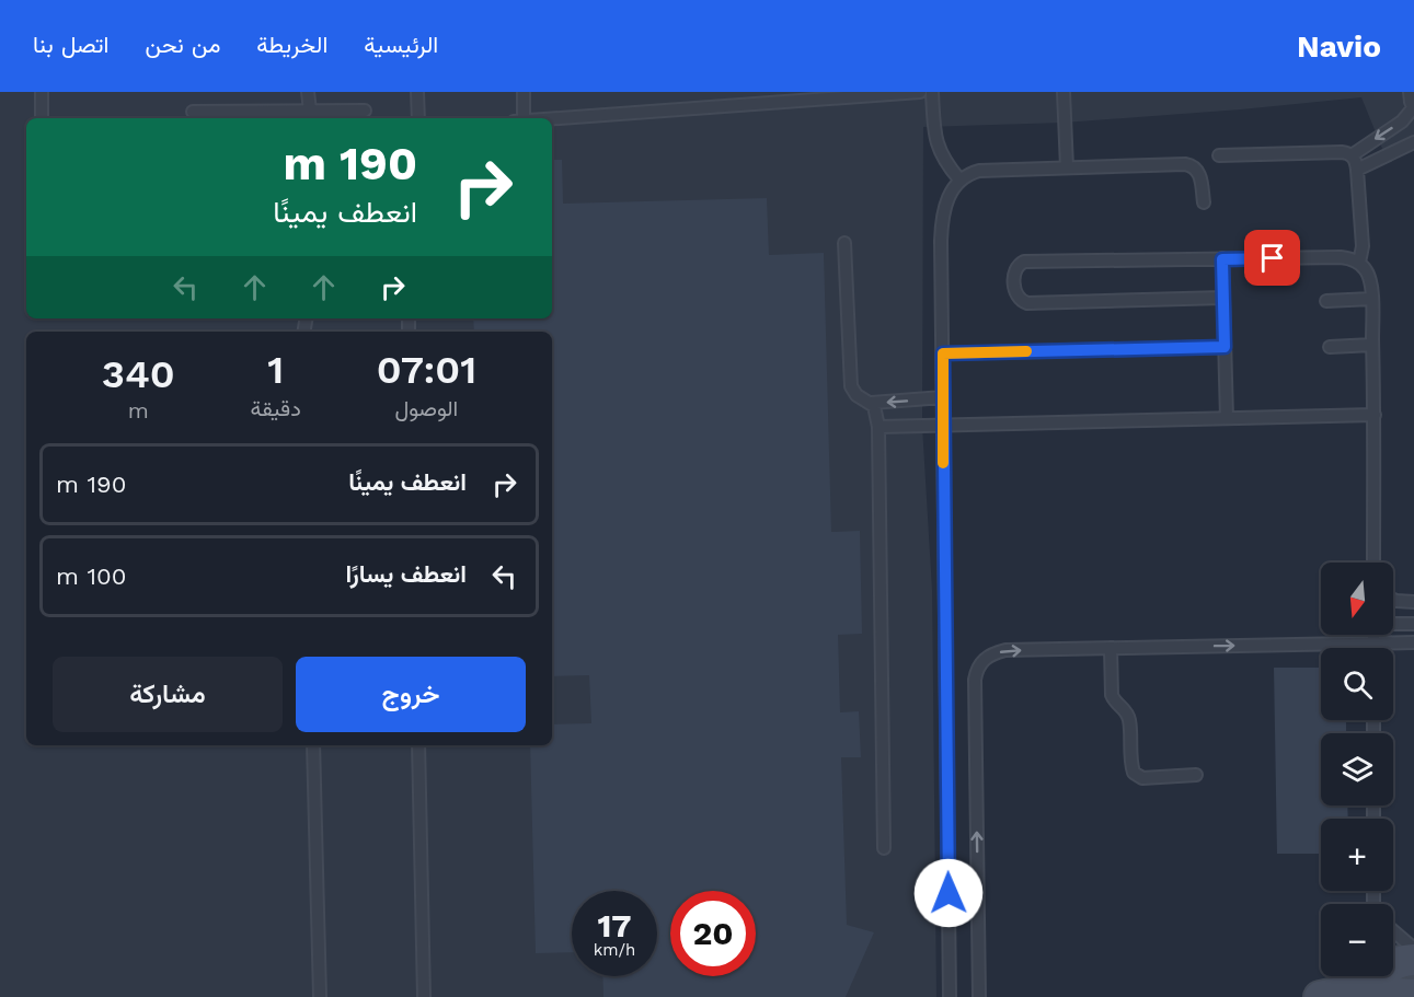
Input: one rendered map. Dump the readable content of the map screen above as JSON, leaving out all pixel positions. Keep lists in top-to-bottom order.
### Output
{
  "north": "bottom",
  "page": {
    "header": "Navio",
    "nav": [
      "الرئيسية",
      "الخريطة",
      "من نحن",
      "اتصل بنا"
    ],
    "turn": ["190 m", "انعطف يمينًا"],
    "eta": [
      "07:01",
      "الوصول",
      "1",
      "دقيقة",
      "340",
      "m"
    ],
    "list": [
      {
        "name": "انعطف يمينًا",
        "value": "190 m"
      },
      {
        "name": "انعطف يسارًا",
        "value": "100 m"
      }
    ],
    "map_buttons": ["+", "−"],
    "buttons": ["خروج", "مشاركة"],
    "speed": "17 km/h",
    "limit": "20"
  }
}
